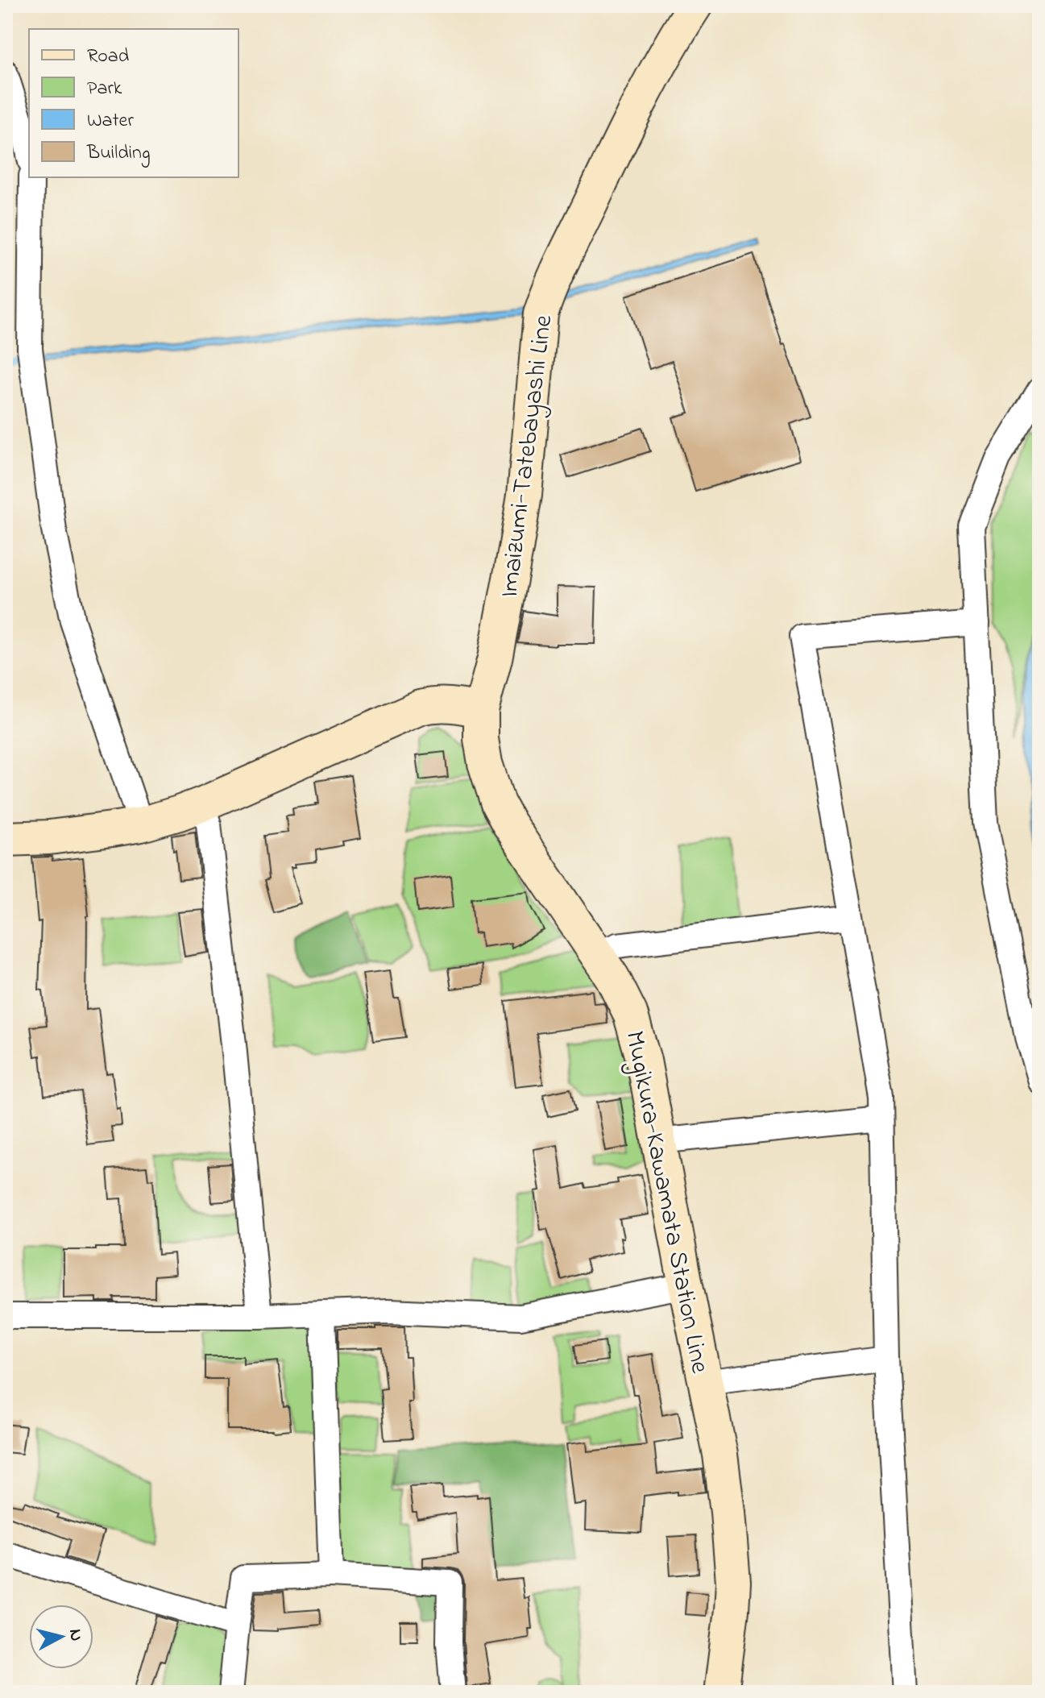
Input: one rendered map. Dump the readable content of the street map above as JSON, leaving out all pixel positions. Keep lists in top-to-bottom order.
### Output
{
  "streets": {
    "main road": ["Imaizumi-Tatebayashi Line", "Mugikura-Kawamata Station Line"]
  },
  "crossings": [
    ["Imaizumi-Tatebayashi Line", "Mugikura-Kawamata Station Line"]
  ],
  "legend": [
    "Road",
    "Park",
    "Water",
    "Building"
  ],
  "north": "right"
}
